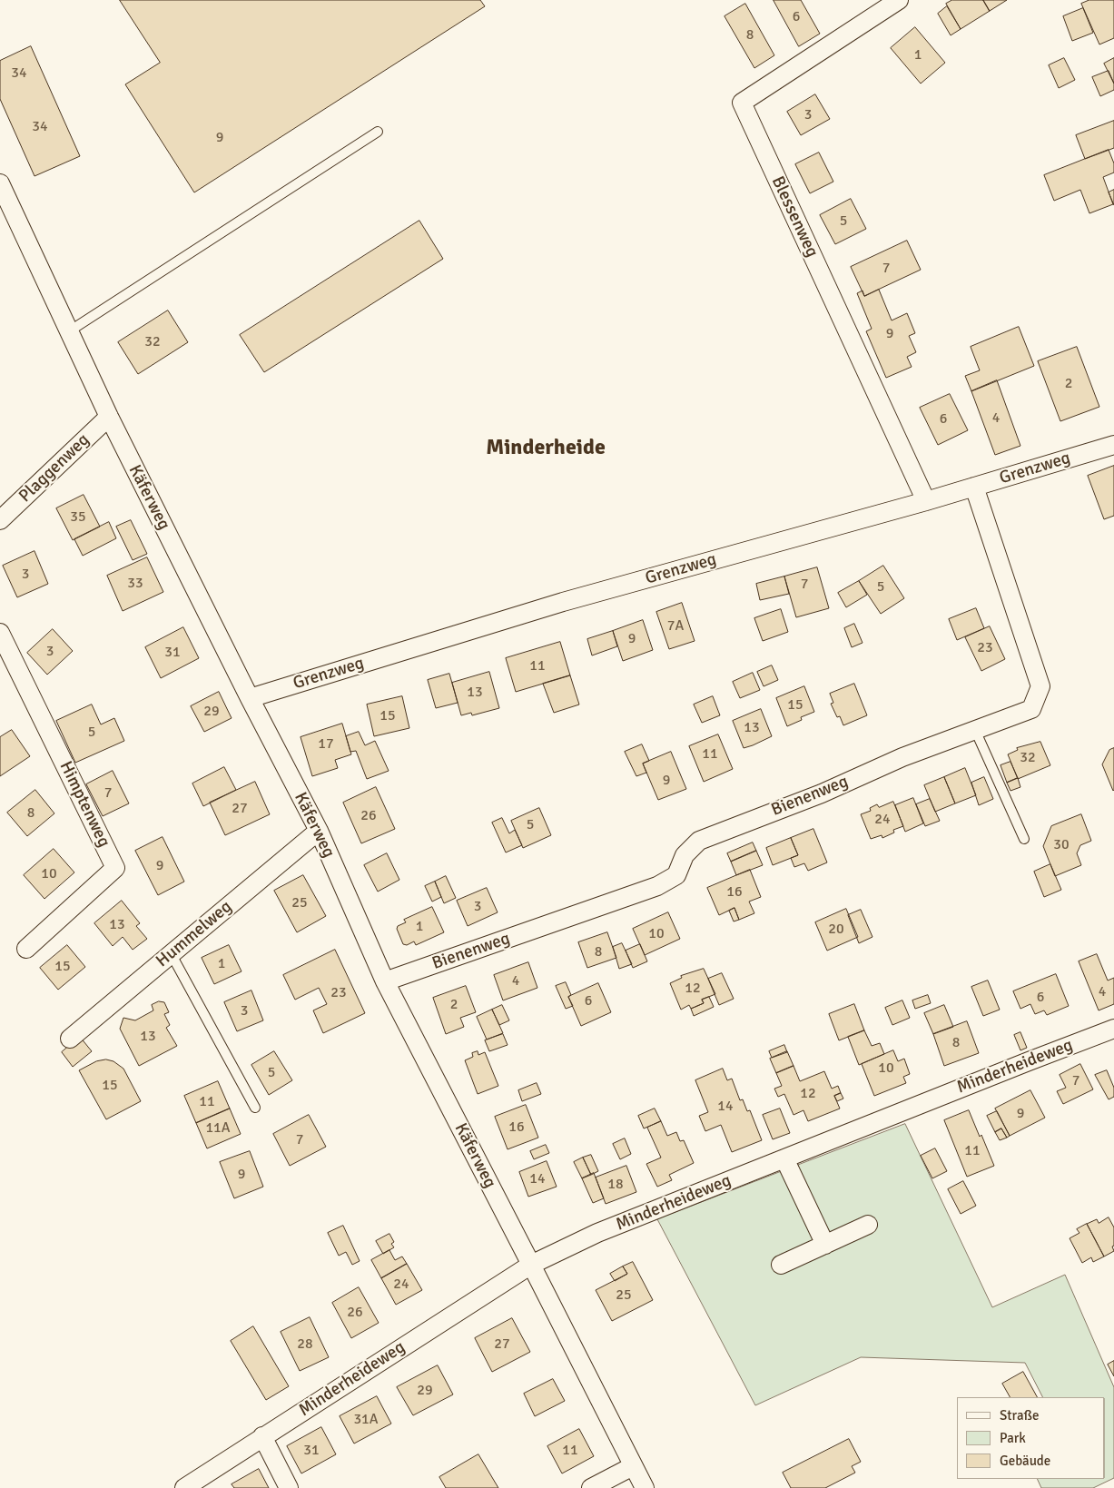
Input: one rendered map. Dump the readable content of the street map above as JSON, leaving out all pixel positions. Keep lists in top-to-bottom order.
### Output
{
  "streets": {
    "street": [
      "Blessenweg",
      "Plaggenweg",
      "Grenzweg",
      "Käferweg",
      "Bienenweg",
      "Himptenweg",
      "Hummelweg",
      "Minderheideweg"
    ]
  },
  "crossings": [
    ["Blessenweg", "Grenzweg"],
    ["Plaggenweg", "Käferweg"],
    ["Grenzweg", "Käferweg"],
    ["Grenzweg", "Bienenweg"],
    ["Käferweg", "Bienenweg"],
    ["Käferweg", "Hummelweg"],
    ["Käferweg", "Minderheideweg"]
  ],
  "districts": ["Minderheide"],
  "house_numbers": [
    "6",
    "8",
    "1",
    "34",
    "3",
    "34",
    "9",
    "5",
    "7",
    "9",
    "32",
    "2",
    "4",
    "6",
    "35",
    "3",
    "33",
    "7",
    "5",
    "7A",
    "9",
    "23",
    "3",
    "31",
    "11",
    "13",
    "15",
    "29",
    "15",
    "13",
    "5",
    "17",
    "11",
    "32",
    "9",
    "7",
    "27",
    "8",
    "26",
    "24",
    "5",
    "30",
    "9",
    "10",
    "16",
    "25",
    "3",
    "13",
    "1",
    "20",
    "10",
    "8",
    "1",
    "15",
    "4",
    "12",
    "4",
    "23",
    "6",
    "6",
    "2",
    "3",
    "13",
    "8",
    "10",
    "5",
    "7",
    "15",
    "12",
    "11",
    "14",
    "9",
    "16",
    "11A",
    "7",
    "11",
    "9",
    "14",
    "18",
    "24",
    "25",
    "26",
    "28",
    "27",
    "29",
    "31A",
    "31",
    "11"
  ],
  "legend": ["Straße", "Park", "Gebäude"]
}
